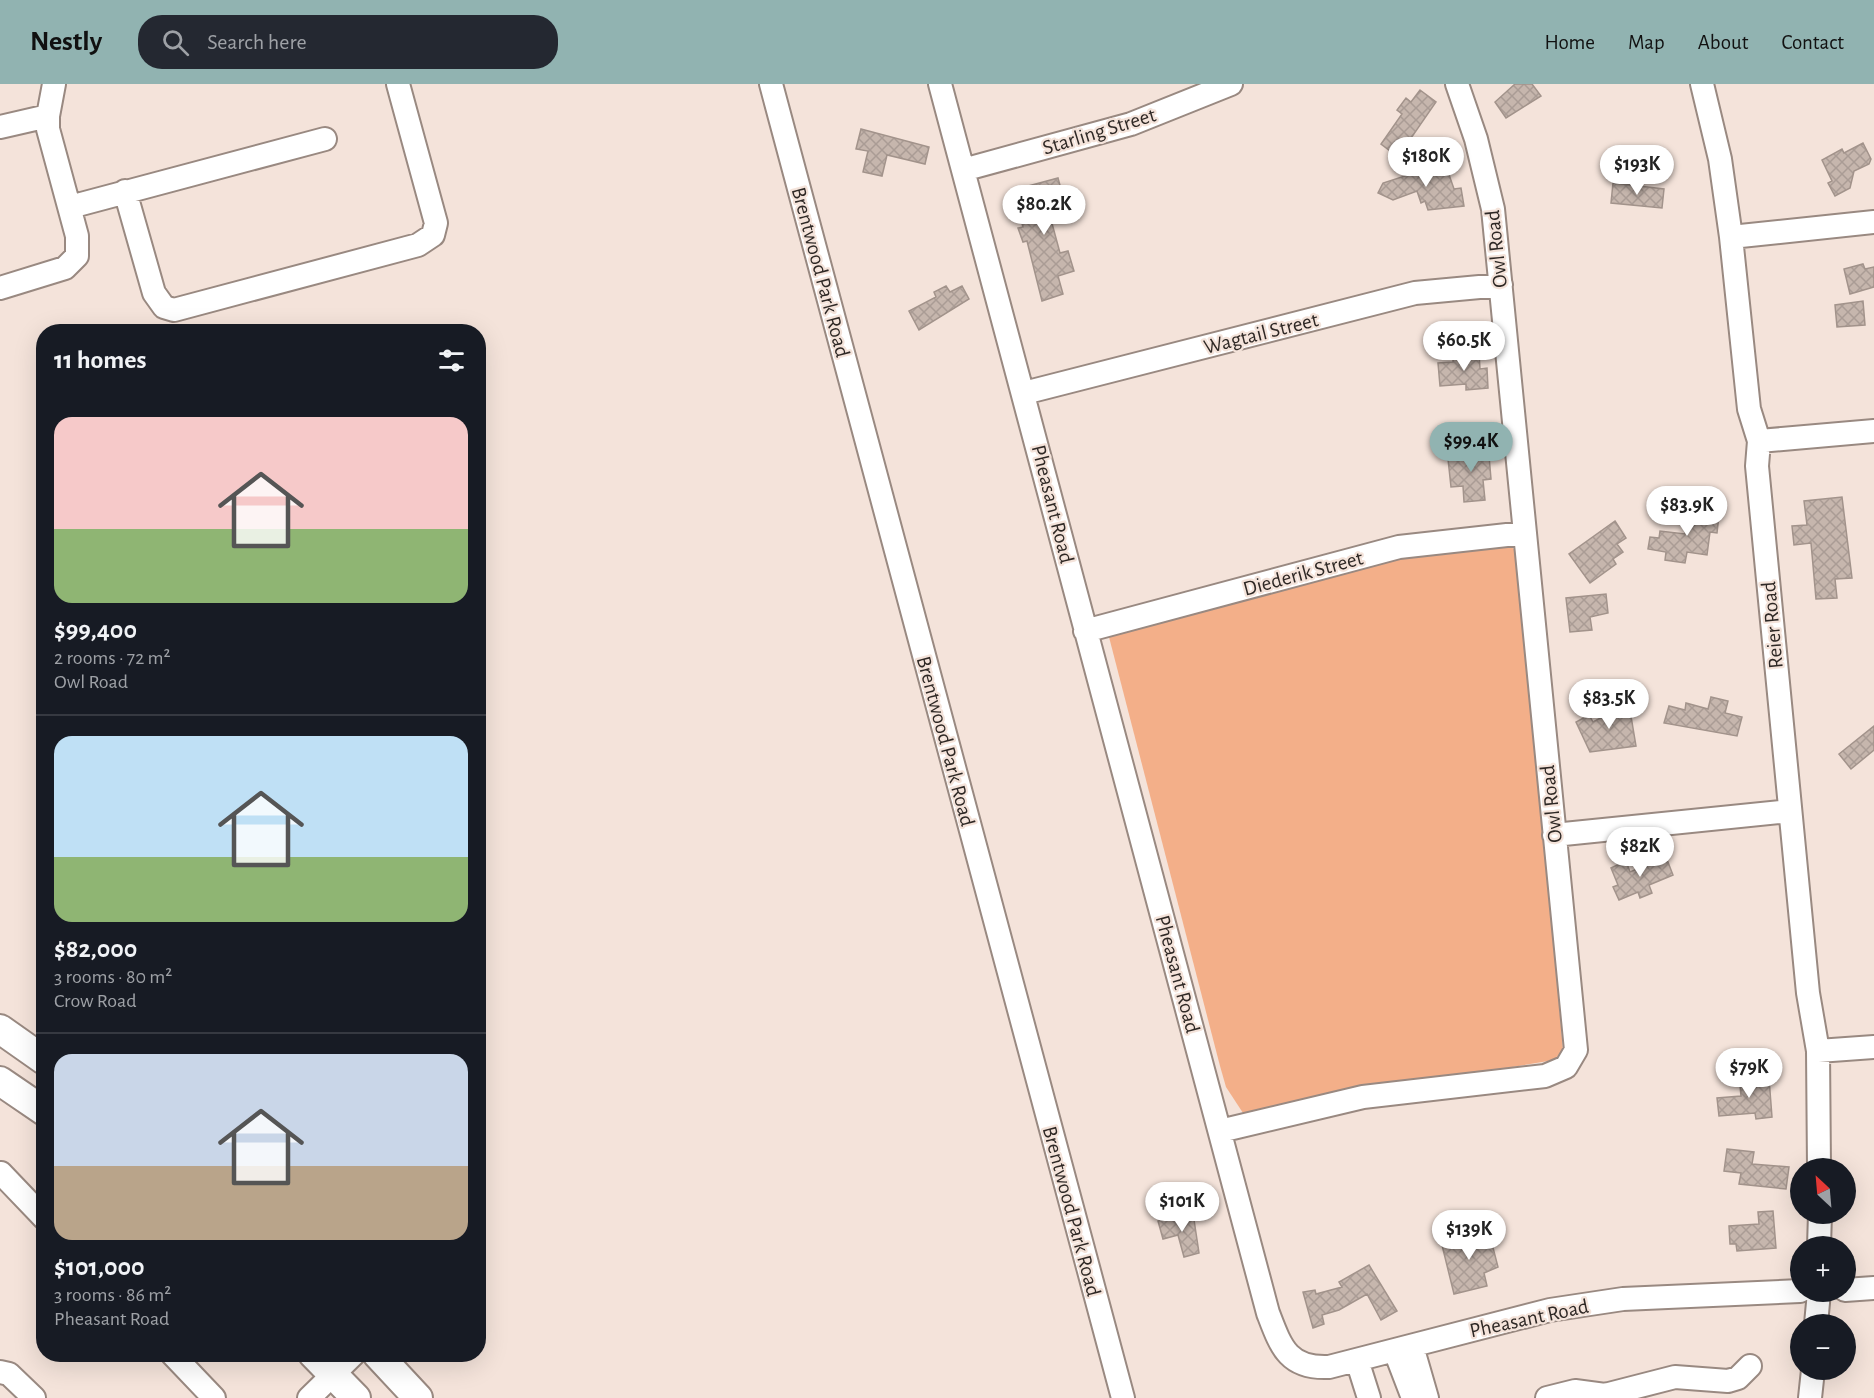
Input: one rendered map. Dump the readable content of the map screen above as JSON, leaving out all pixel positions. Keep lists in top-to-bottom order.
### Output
{
  "streets": {
    "street": [
      "Starling Street",
      "Owl Road",
      "Brentwood Park Road",
      "Wagtail Street",
      "Pheasant Road",
      "Diederik Street",
      "Reier Road"
    ]
  },
  "crossings": [
    ["Starling Street", "Pheasant Road"],
    ["Owl Road", "Wagtail Street"],
    ["Owl Road", "Pheasant Road"],
    ["Owl Road", "Diederik Street"],
    ["Wagtail Street", "Pheasant Road"],
    ["Pheasant Road", "Diederik Street"]
  ],
  "north": "top left",
  "page": {
    "header": "Nestly",
    "search": "Search here",
    "nav": [
      "Home",
      "Map",
      "About",
      "Contact"
    ],
    "price": [
      "$180K",
      "$193K",
      "$80.2K",
      "$60.5K",
      "$99.4K",
      "$83.9K",
      "$83.5K",
      "$82K",
      "$79K",
      "$101K",
      "$139K"
    ],
    "heading": "11 homes",
    "list": [
      {
        "name": "$99,400",
        "note": "2 rooms · 72 m² · Owl Road"
      },
      {
        "name": "$82,000",
        "note": "3 rooms · 80 m² · Crow Road"
      },
      {
        "name": "$101,000",
        "note": "3 rooms · 86 m² · Pheasant Road"
      }
    ],
    "map_buttons": ["+", "−"]
  }
}
